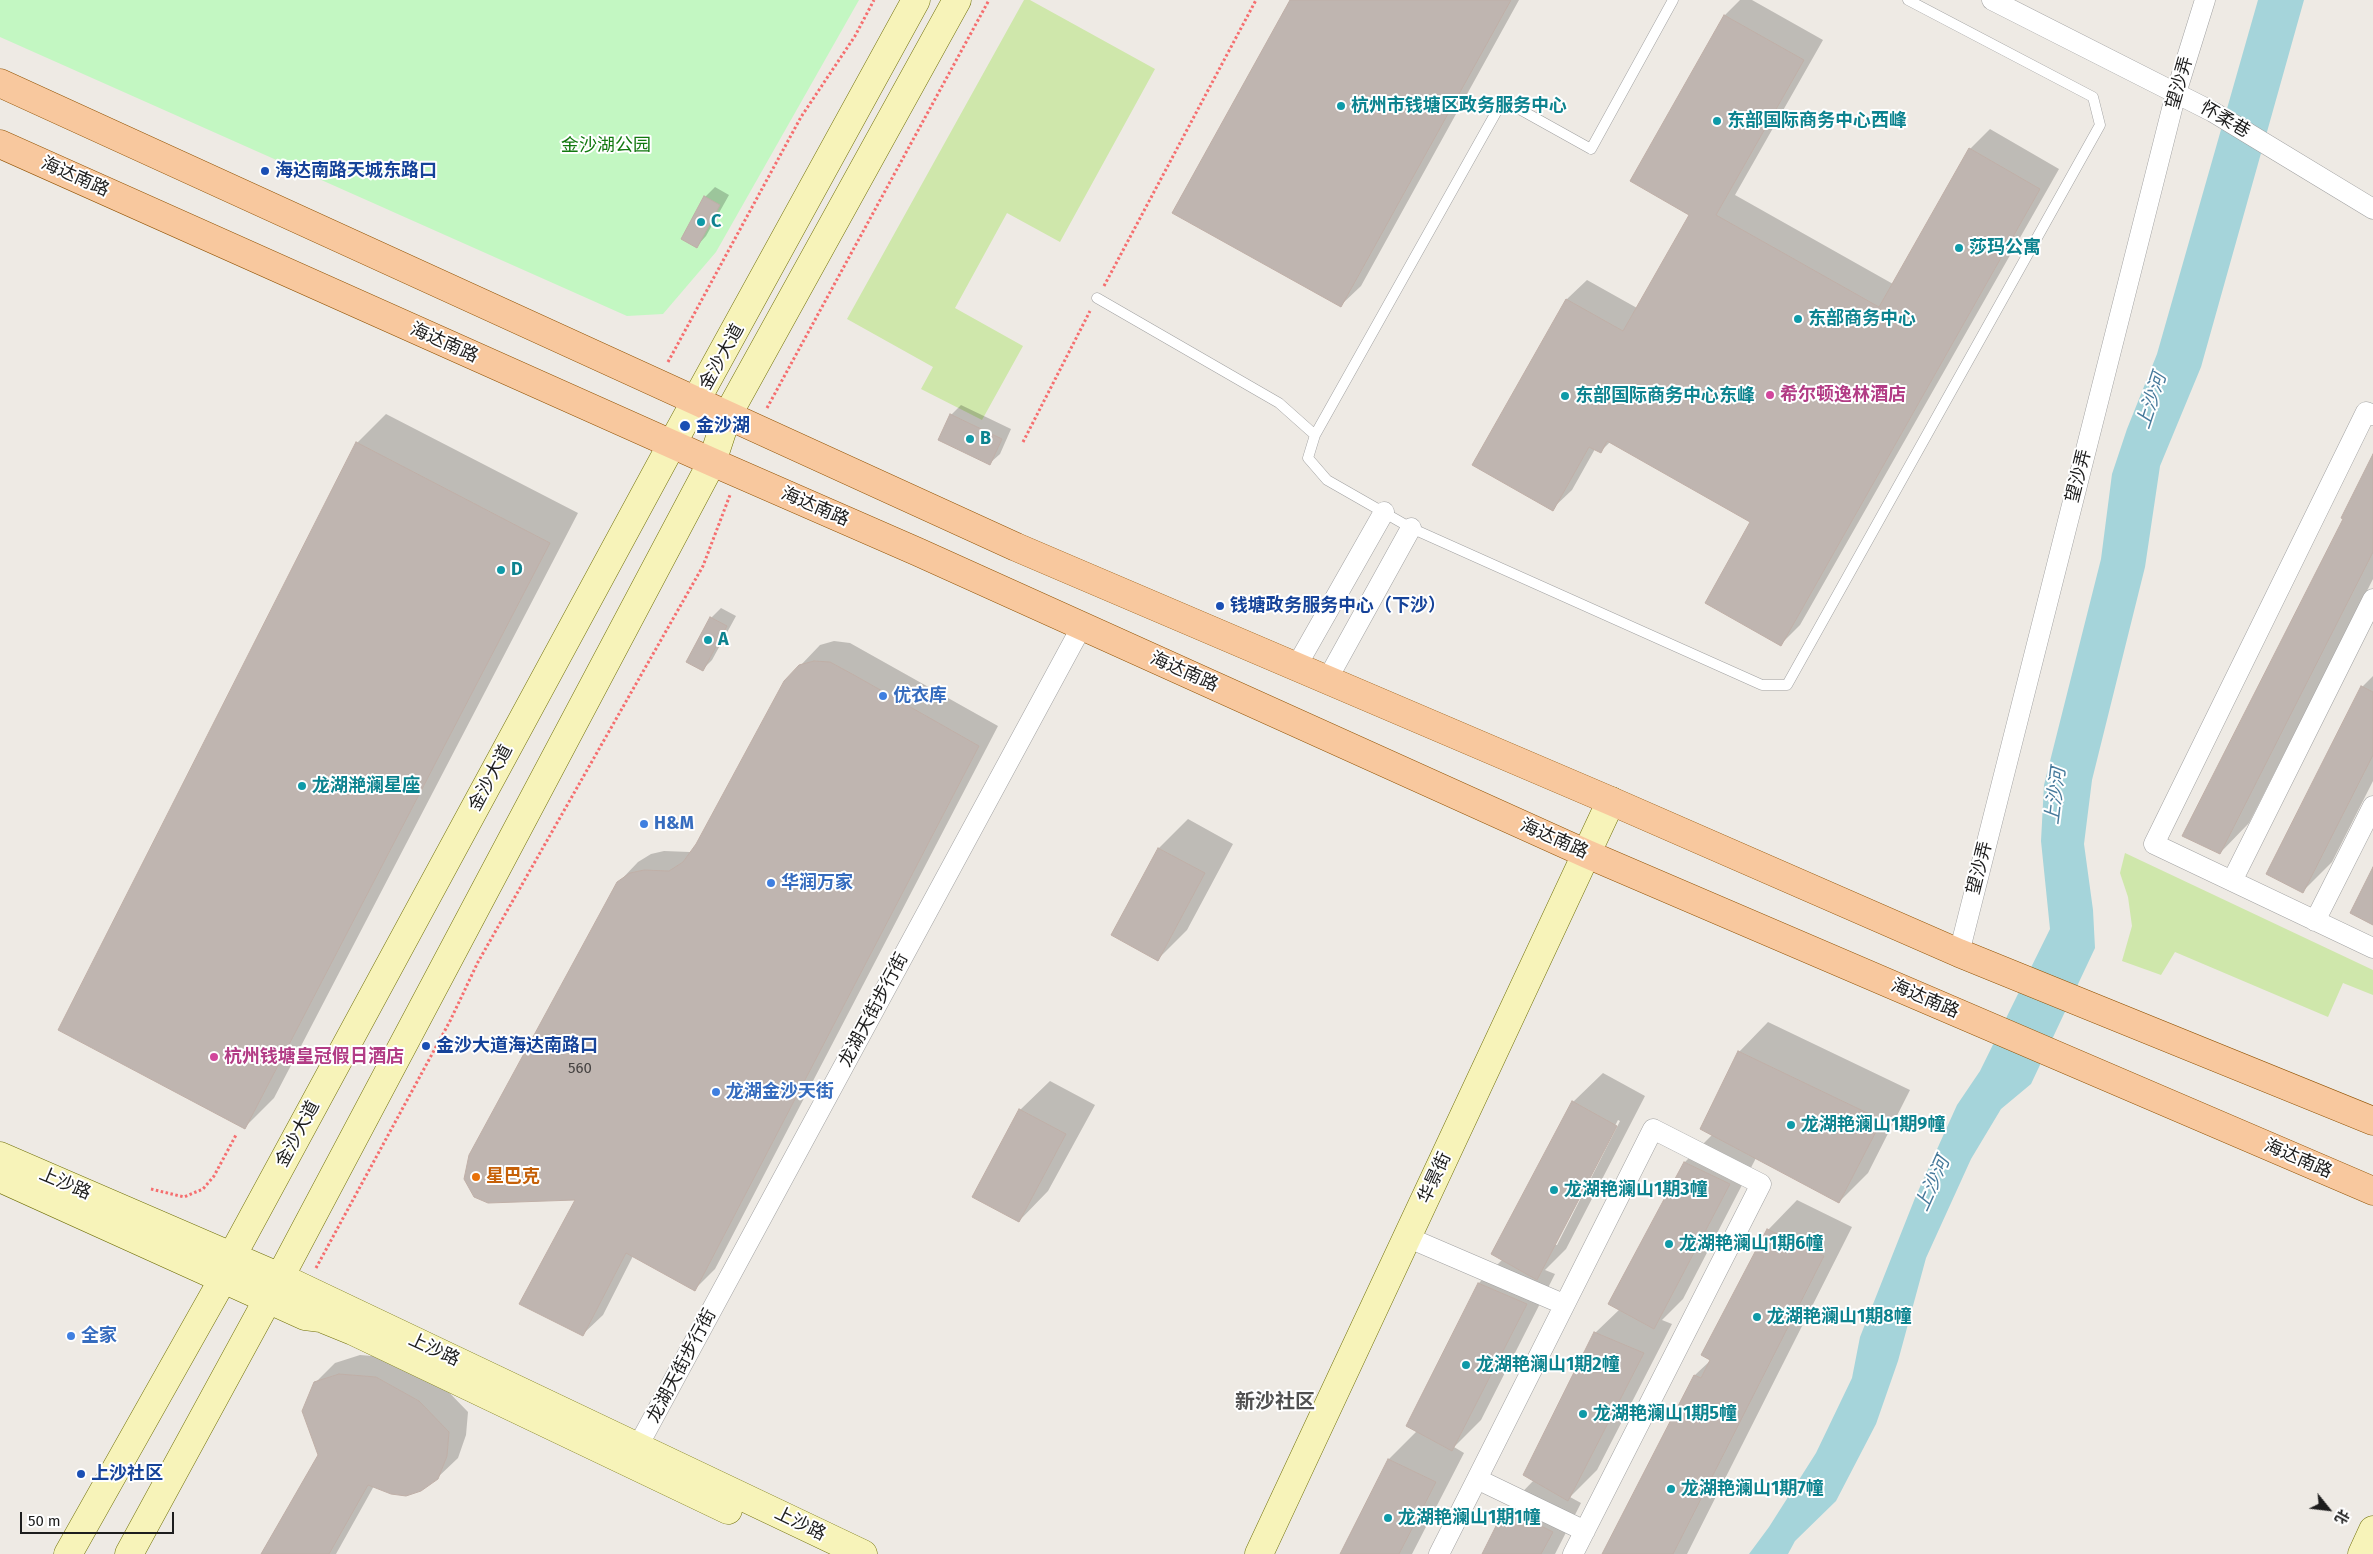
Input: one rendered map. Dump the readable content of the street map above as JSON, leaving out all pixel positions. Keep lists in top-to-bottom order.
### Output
{
  "streets": {
    "main road": [
      "海达南路",
      "金沙大道",
      "华景街",
      "上沙路"
    ],
    "street": ["望沙弄", "怀柔巷", "龙湖天街步行街"]
  },
  "crossings": [
    ["望沙弄", "怀柔巷"],
    ["海达南路", "金沙大道"],
    ["海达南路", "龙湖天街步行街"],
    ["海达南路", "华景街"],
    ["金沙大道", "上沙路"],
    ["龙湖天街步行街", "上沙路"]
  ],
  "districts": ["新沙社区"],
  "water": ["上沙河"],
  "parks": ["金沙湖公园"],
  "places": [
    "杭州市钱塘区政务服务中心",
    "东部国际商务中心西峰",
    "海达南路天城东路口",
    "C",
    "莎玛公寓",
    "东部商务中心",
    "希尔顿逸林酒店",
    "东部国际商务中心东峰",
    "金沙湖",
    "B",
    "D",
    "钱塘政务服务中心（下沙）",
    "A",
    "优衣库",
    "龙湖滟澜星座",
    "H&M",
    "华润万家",
    "金沙大道海达南路口",
    "杭州钱塘皇冠假日酒店",
    "龙湖金沙天街",
    "龙湖艳澜山1期9幢",
    "星巴克",
    "龙湖艳澜山1期3幢",
    "龙湖艳澜山1期6幢",
    "龙湖艳澜山1期8幢",
    "全家",
    "龙湖艳澜山1期2幢",
    "龙湖艳澜山1期5幢",
    "上沙社区",
    "龙湖艳澜山1期7幢",
    "龙湖艳澜山1期1幢"
  ],
  "house_numbers": ["560"],
  "scale_bar": "50 m",
  "north": "bottom right"
}
